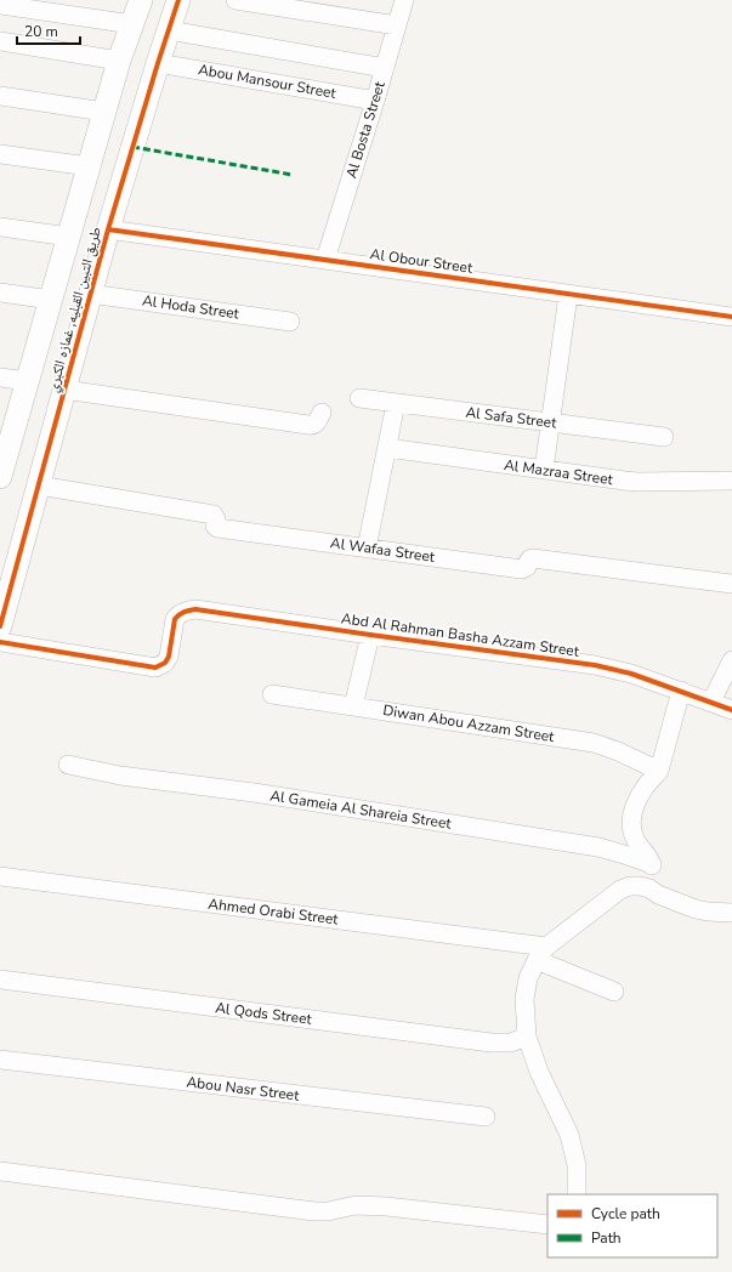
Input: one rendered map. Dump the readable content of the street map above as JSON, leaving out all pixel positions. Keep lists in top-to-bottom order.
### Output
{
  "streets": {
    "street": [
      "Abou Mansour Street",
      "Al Bosta Street",
      "Al Obour Street",
      "Al Hoda Street",
      "طريق التبين القبليه, غمازه الكبري",
      "Al Safa Street",
      "Al Mazraa Street",
      "Al Wafaa Street",
      "Abd Al Rahman Basha Azzam Street",
      "Diwan Abou Azzam Street",
      "Al Gameia Al Shareia Street",
      "Ahmed Orabi Street",
      "Al Qods Street",
      "Abou Nasr Street"
    ]
  },
  "crossings": [
    ["Abou Mansour Street", "Al Bosta Street"],
    ["Abou Mansour Street", "طريق التبين القبليه, غمازه الكبري"],
    ["Al Bosta Street", "Al Obour Street"],
    ["Al Obour Street", "طريق التبين القبليه, غمازه الكبري"],
    ["Al Hoda Street", "طريق التبين القبليه, غمازه الكبري"],
    ["طريق التبين القبليه, غمازه الكبري", "Al Wafaa Street"]
  ],
  "legend": ["Cycle path", "Path"],
  "scale_bar": "20 m"
}
